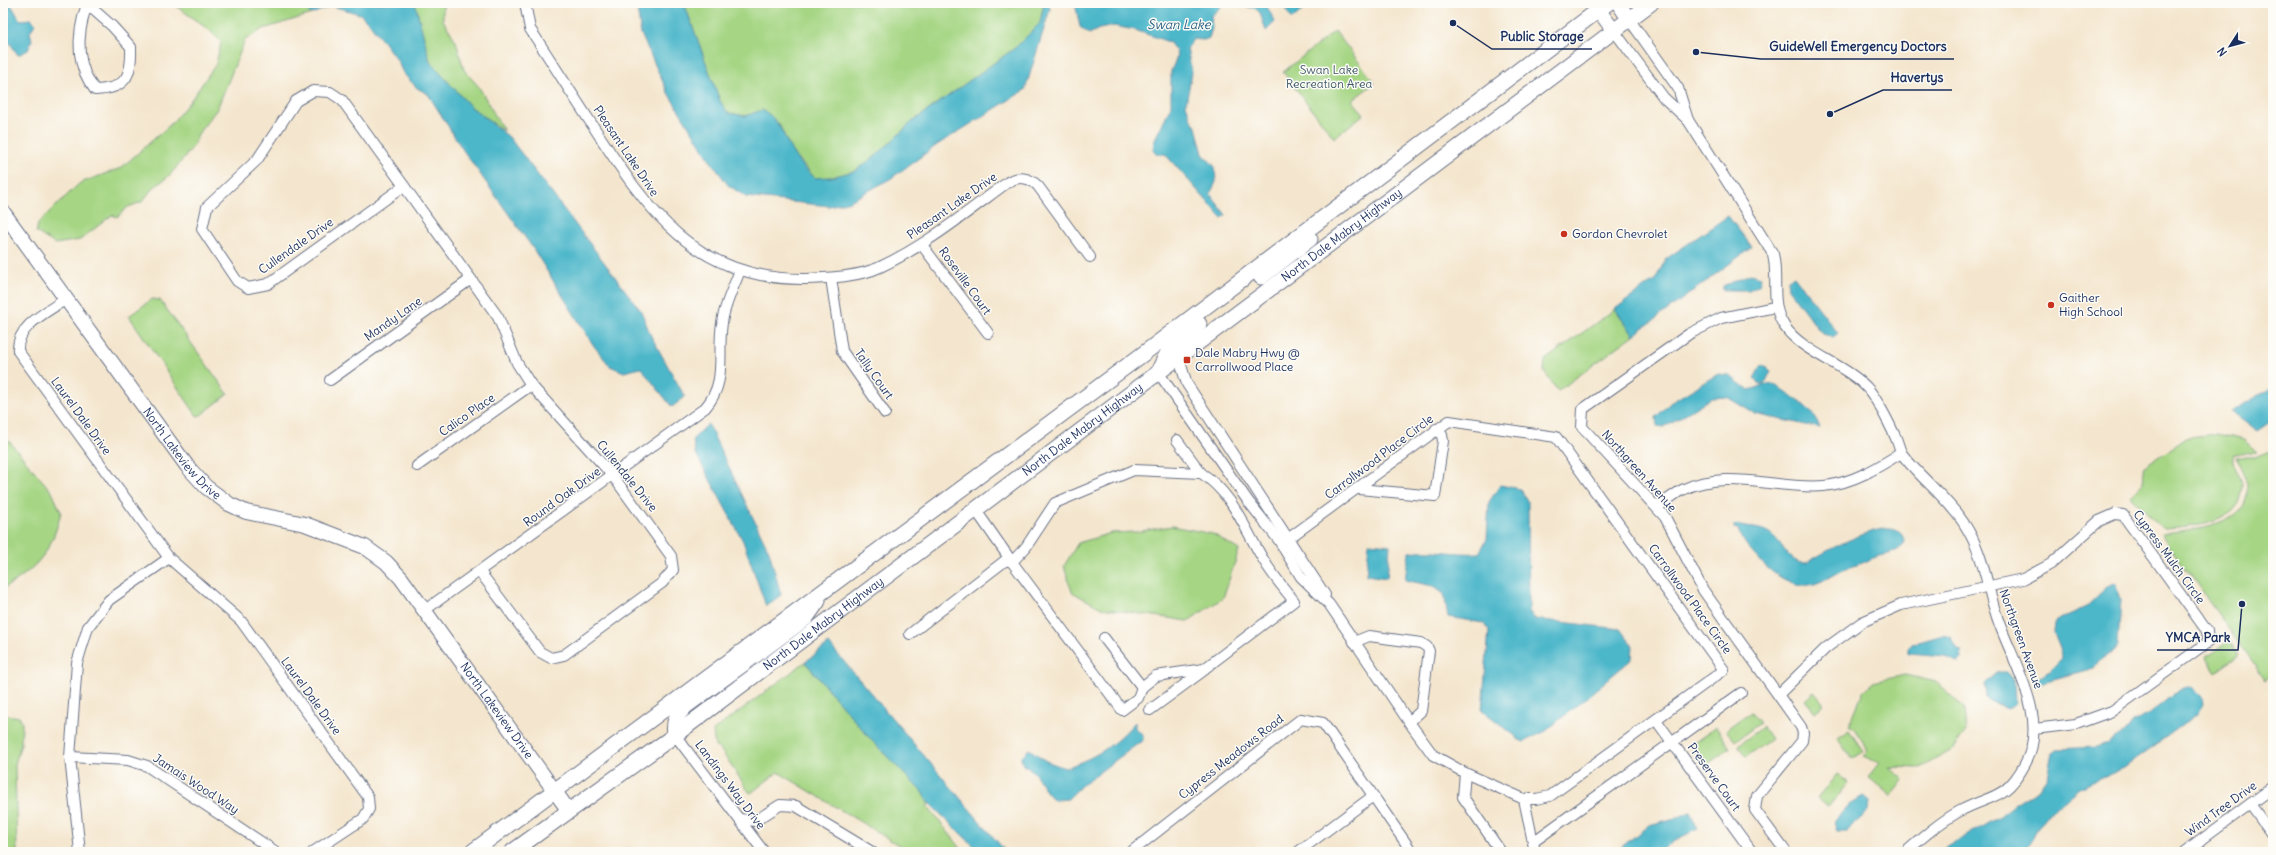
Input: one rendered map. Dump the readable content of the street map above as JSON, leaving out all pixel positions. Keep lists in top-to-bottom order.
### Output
{
  "streets": {
    "main road": ["North Dale Mabry Highway"],
    "street": [
      "Pleasant Lake Drive",
      "Cullendale Drive",
      "Roseville Court",
      "Mandy Lane",
      "Tally Court",
      "Calico Place",
      "Laurel Dale Drive",
      "North Lakeview Drive",
      "Carrollwood Place Circle",
      "Northgreen Avenue",
      "Round Oak Drive",
      "Cypress Mulch Circle",
      "Cypress Meadows Road",
      "Preserve Court",
      "Jamais Wood Way",
      "Landings Way Drive",
      "Wind Tree Drive"
    ]
  },
  "crossings": [
    ["Pleasant Lake Drive", "Roseville Court"],
    ["Pleasant Lake Drive", "Tally Court"],
    ["Pleasant Lake Drive", "Round Oak Drive"],
    ["North Dale Mabry Highway", "North Lakeview Drive"],
    ["North Dale Mabry Highway", "Carrollwood Place Circle"],
    ["North Dale Mabry Highway", "Northgreen Avenue"],
    ["North Dale Mabry Highway", "Landings Way Drive"],
    ["Cullendale Drive", "Mandy Lane"],
    ["Cullendale Drive", "Calico Place"],
    ["Cullendale Drive", "Round Oak Drive"],
    ["Laurel Dale Drive", "North Lakeview Drive"],
    ["North Lakeview Drive", "Round Oak Drive"],
    ["Carrollwood Place Circle", "Preserve Court"],
    ["Northgreen Avenue", "Cypress Mulch Circle"]
  ],
  "water": ["Swan Lake"],
  "parks": ["Swan Lake Recreation Area"],
  "places": {
    "other": [
      "Public Storage",
      "GuideWell Emergency Doctors",
      "Havertys",
      "Gordon Chevrolet",
      "Gaither High School",
      "YMCA Park"
    ],
    "transit": ["Dale Mabry Hwy @ Carrollwood Place"]
  },
  "north": "bottom left"
}
